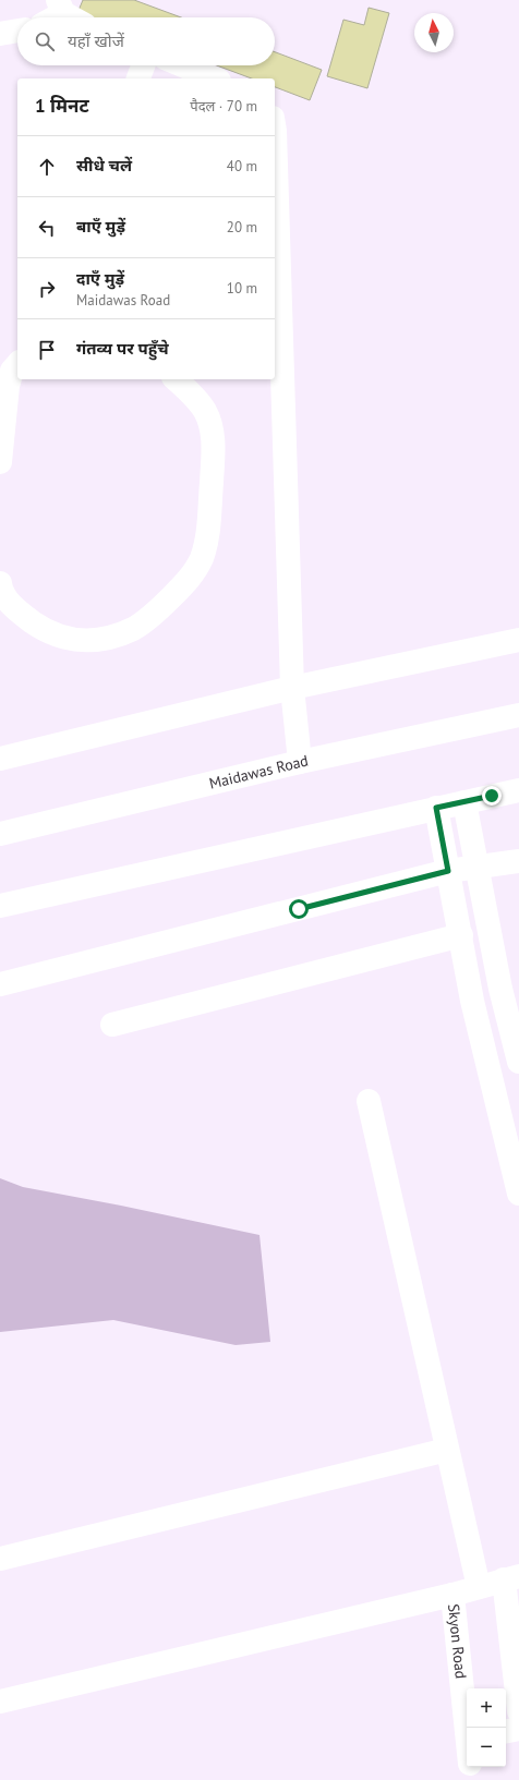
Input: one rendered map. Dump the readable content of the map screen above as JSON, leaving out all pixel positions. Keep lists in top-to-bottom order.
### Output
{
  "streets": {
    "street": ["Maidawas Road", "Skyon Road"]
  },
  "north": "top",
  "page": {
    "search": "यहाँ खोजें",
    "heading": ["1 मिनट", "पैदल · 70 m"],
    "list": [
      ["सीधे चलें", "40 m"],
      ["बाएँ मुड़ें", "20 m"],
      ["दाएँ मुड़ें", "Maidawas Road", "10 m"],
      "गंतव्य पर पहुँचे"
    ],
    "map_buttons": ["+", "−"]
  }
}
